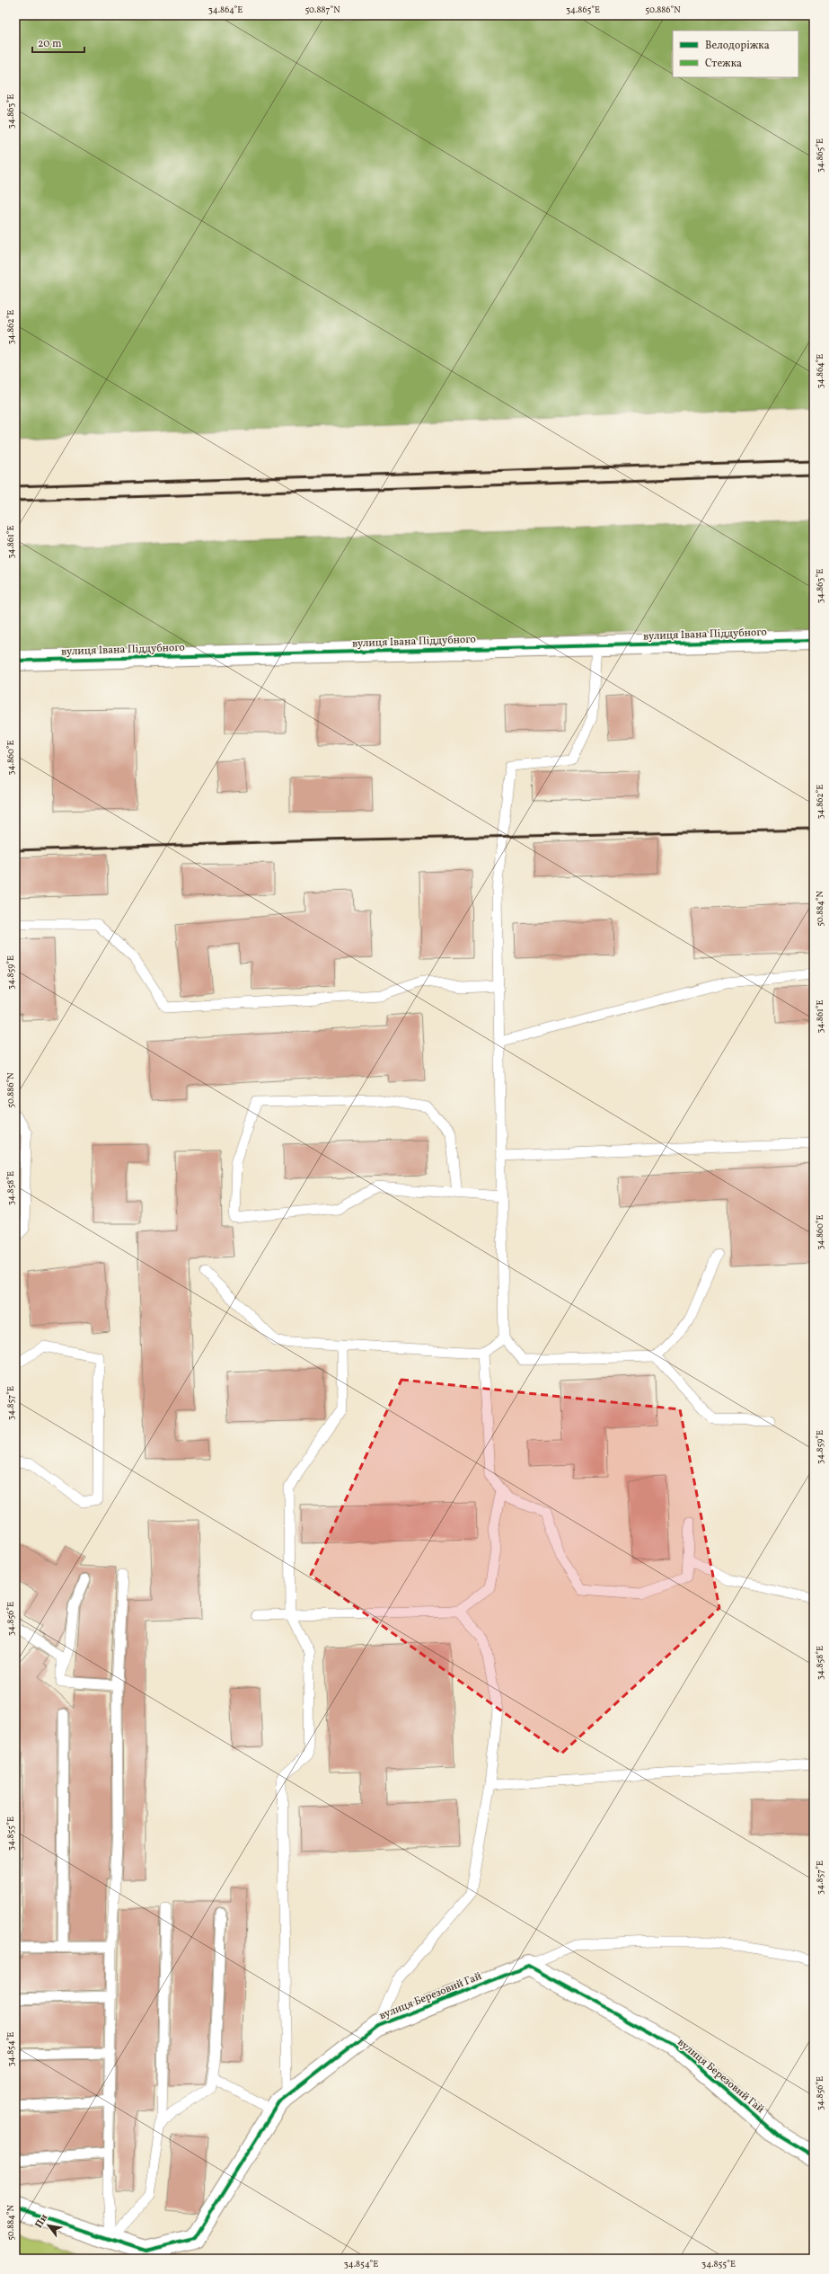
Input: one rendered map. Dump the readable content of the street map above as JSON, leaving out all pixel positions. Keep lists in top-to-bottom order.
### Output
{
  "streets": {
    "street": ["вулиця Івана Піддубного", "вулиця Березовий Гай"]
  },
  "legend": ["Велодоріжка", "Стежка"],
  "scale_bar": "20 m",
  "north": "top left",
  "coordinates": [
    "34.864°E",
    "50.887°N",
    "34.865°E",
    "50.886°N",
    "34.863°E",
    "34.862°E",
    "34.861°E",
    "34.860°E",
    "50.884°N",
    "34.859°E",
    "34.858°E",
    "34.857°E",
    "34.856°E",
    "34.855°E",
    "34.854°E"
  ]
}
